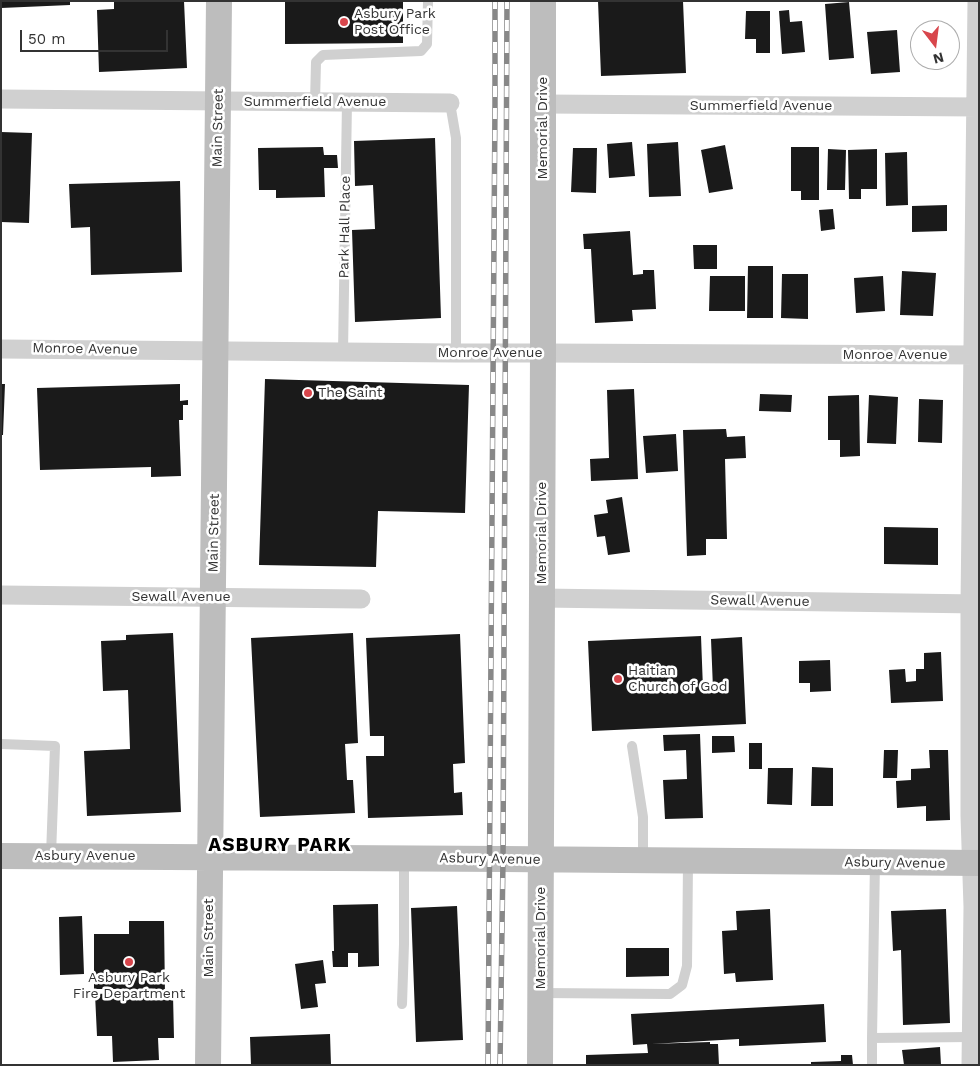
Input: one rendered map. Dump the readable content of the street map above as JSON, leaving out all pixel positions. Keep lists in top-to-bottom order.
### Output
{
  "streets": {
    "main road": ["Main Street", "Memorial Drive", "Asbury Avenue"],
    "street": ["Summerfield Avenue", "Monroe Avenue", "Sewall Avenue"],
    "lane": ["Park Hall Place"]
  },
  "crossings": [
    ["Summerfield Avenue", "Main Street"],
    ["Summerfield Avenue", "Memorial Drive"],
    ["Summerfield Avenue", "Park Hall Place"],
    ["Main Street", "Monroe Avenue"],
    ["Main Street", "Sewall Avenue"],
    ["Main Street", "Asbury Avenue"],
    ["Memorial Drive", "Monroe Avenue"],
    ["Memorial Drive", "Sewall Avenue"],
    ["Memorial Drive", "Asbury Avenue"],
    ["Park Hall Place", "Monroe Avenue"]
  ],
  "districts": ["ASBURY PARK"],
  "places": [
    "Asbury Park Post Office",
    "The Saint",
    "Haitian Church of God",
    "Asbury Park Fire Department"
  ],
  "scale_bar": "50 m",
  "north": "bottom"
}
